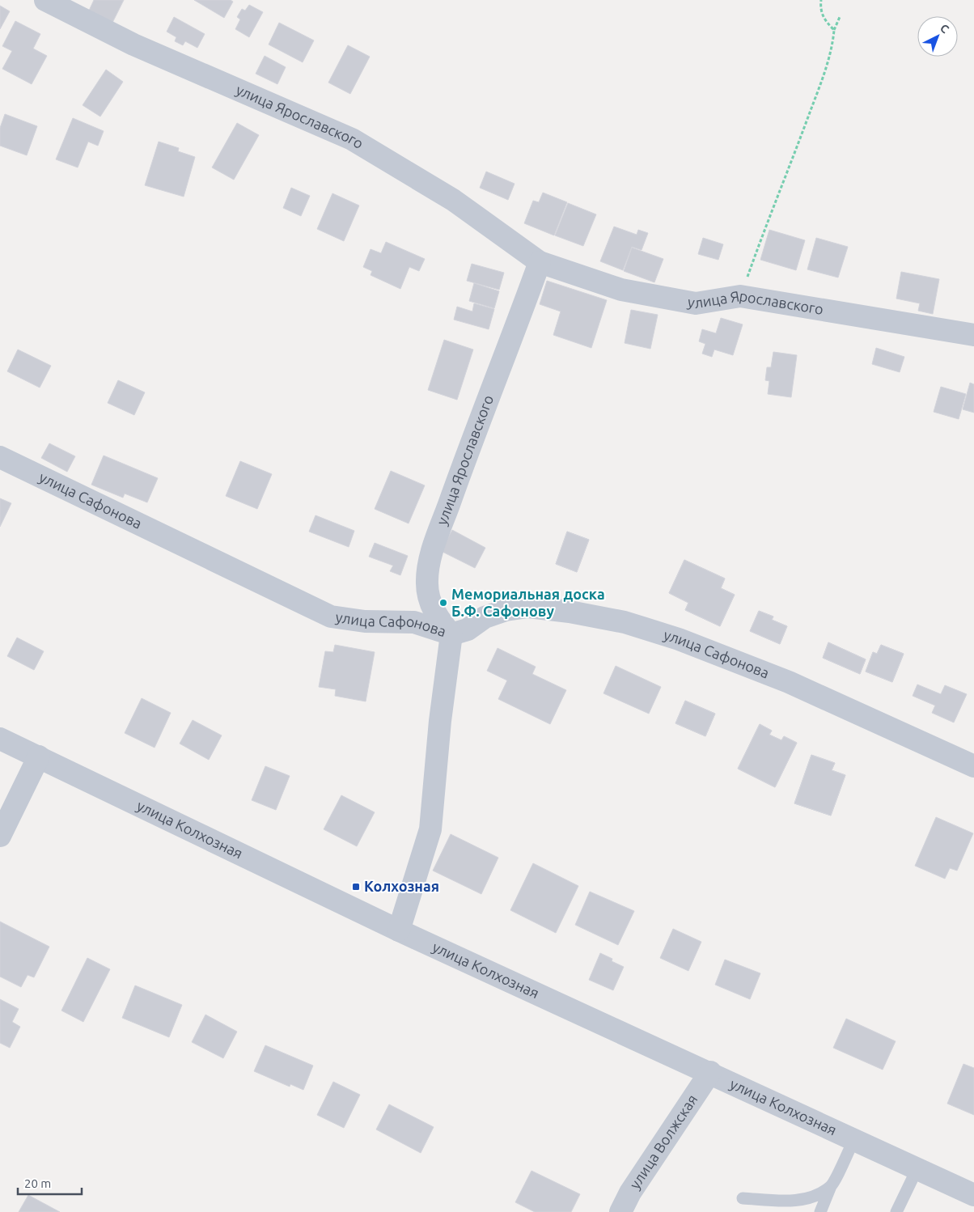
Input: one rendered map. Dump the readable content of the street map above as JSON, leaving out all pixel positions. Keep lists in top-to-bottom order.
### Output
{
  "streets": {
    "street": [
      "улица Ярославского",
      "улица Сафонова",
      "улица Колхозная",
      "улица Волжская"
    ]
  },
  "crossings": [
    ["улица Ярославского", "улица Сафонова"],
    ["улица Колхозная", "улица Волжская"]
  ],
  "places": {
    "other": ["Мемориальная доска Б.Ф. Сафонову"],
    "transit": ["Колхозная"]
  },
  "scale_bar": "20 m",
  "north": "top right"
}
